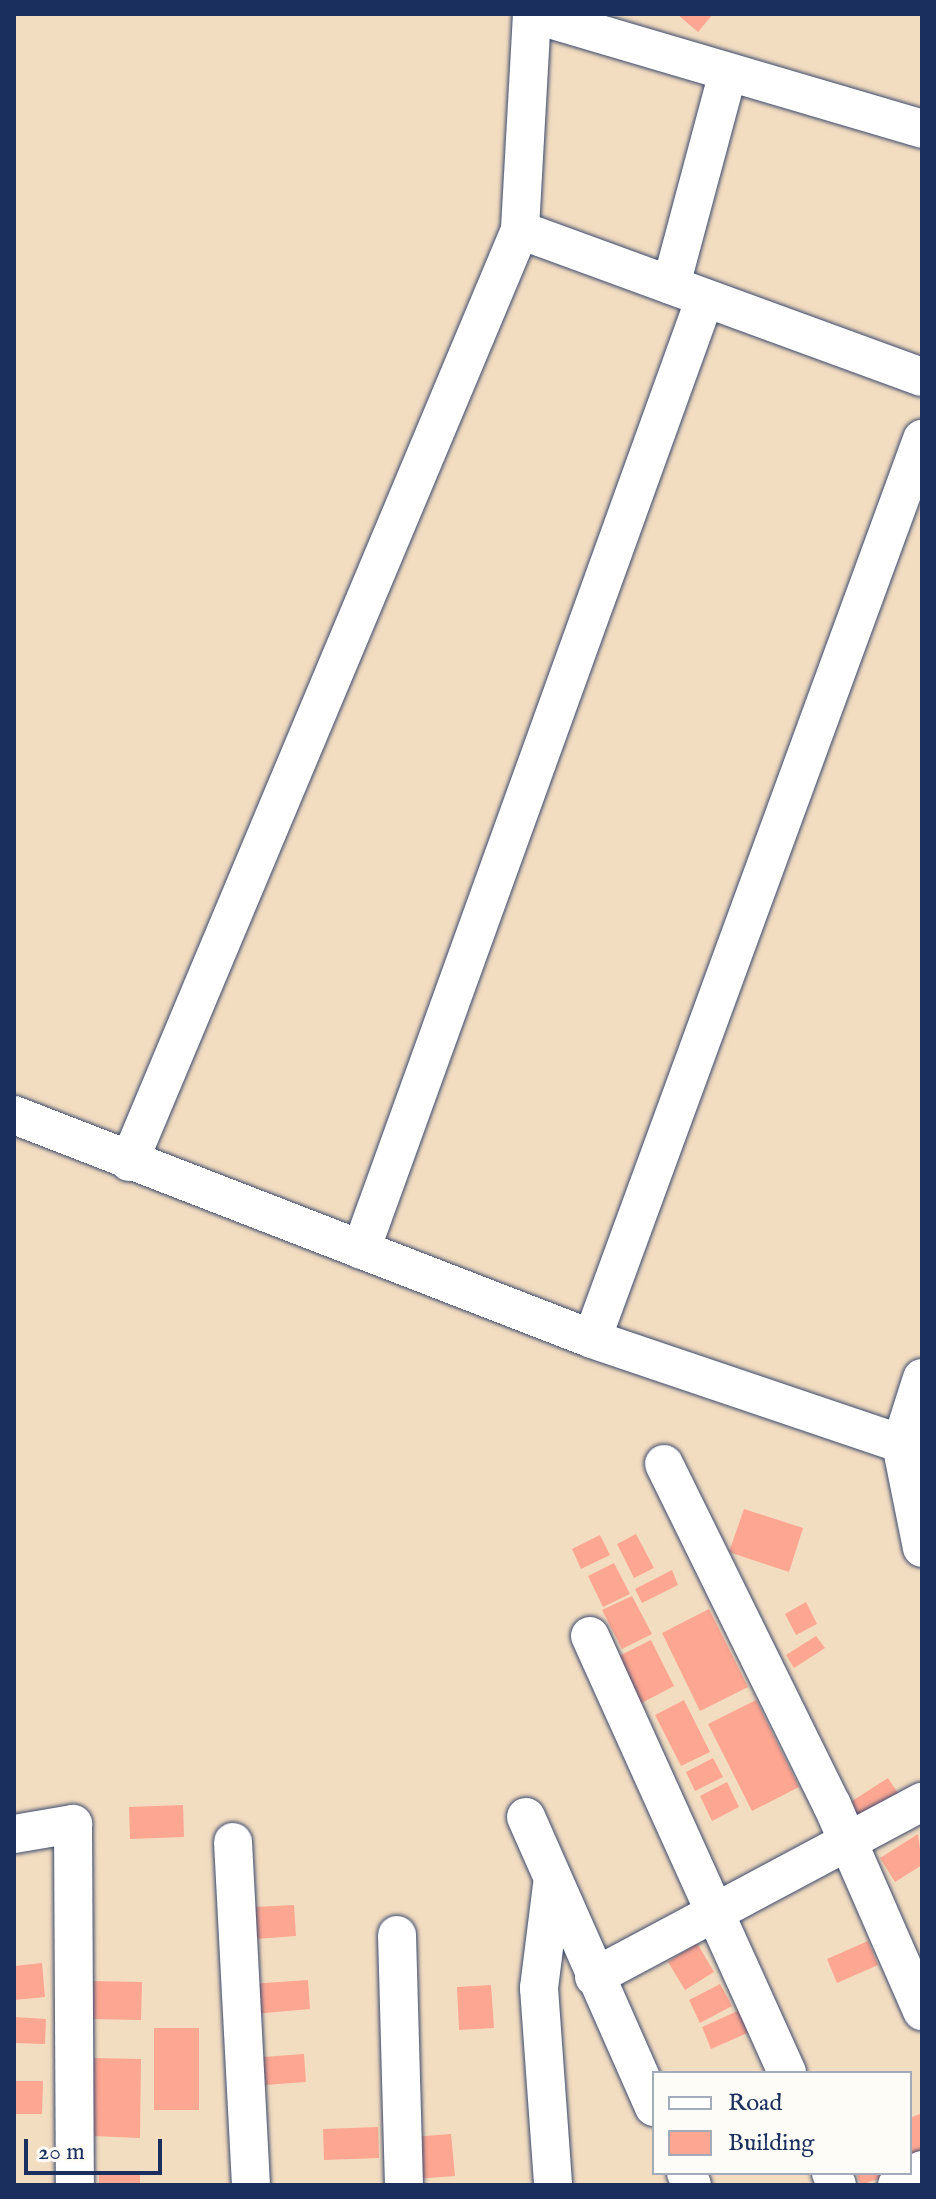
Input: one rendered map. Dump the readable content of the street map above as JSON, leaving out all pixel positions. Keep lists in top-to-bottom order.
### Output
{
  "legend": ["Road", "Building"],
  "scale_bar": "20 m"
}
